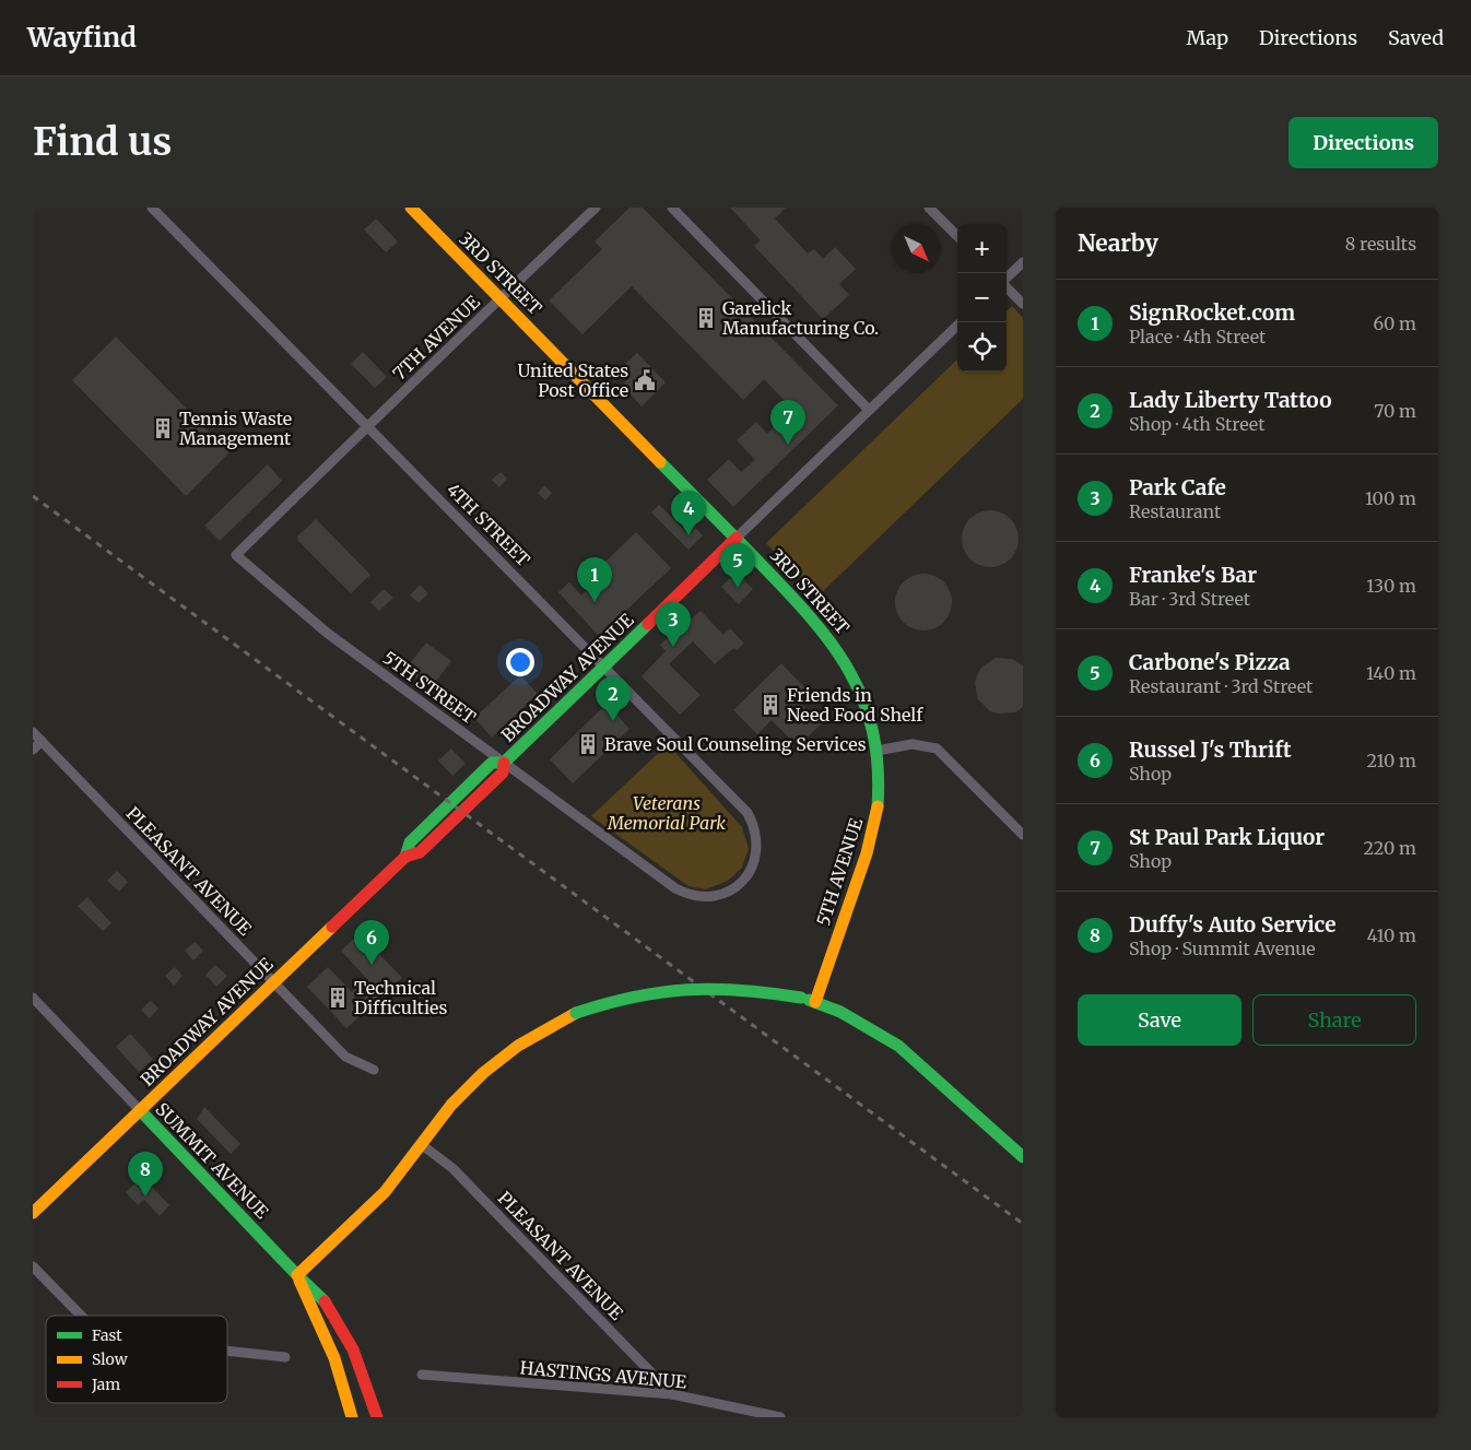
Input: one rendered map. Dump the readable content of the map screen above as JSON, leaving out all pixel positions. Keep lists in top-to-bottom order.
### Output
{
  "streets": {
    "street": [
      "3RD STREET",
      "7TH AVENUE",
      "4TH STREET",
      "BROADWAY AVENUE",
      "5TH STREET",
      "PLEASANT AVENUE",
      "5TH AVENUE",
      "SUMMIT AVENUE",
      "HASTINGS AVENUE"
    ]
  },
  "crossings": [
    ["3RD STREET", "7TH AVENUE"],
    ["3RD STREET", "BROADWAY AVENUE"],
    ["3RD STREET", "5TH AVENUE"],
    ["7TH AVENUE", "4TH STREET"],
    ["7TH AVENUE", "5TH STREET"],
    ["4TH STREET", "BROADWAY AVENUE"],
    ["4TH STREET", "5TH STREET"],
    ["BROADWAY AVENUE", "5TH STREET"],
    ["BROADWAY AVENUE", "PLEASANT AVENUE"],
    ["BROADWAY AVENUE", "SUMMIT AVENUE"],
    ["PLEASANT AVENUE", "HASTINGS AVENUE"]
  ],
  "parks": ["Veterans Memorial Park"],
  "places": {
    "building": [
      "Garelick Manufacturing Co.",
      "Tennis Waste Management",
      "Friends in Need Food Shelf",
      "Brave Soul Counseling Services",
      "Technical Difficulties"
    ],
    "public building": ["United States Post Office"]
  },
  "legend": ["Fast", "Slow", "Jam"],
  "north": "bottom right",
  "page": {
    "header": "Wayfind",
    "nav": ["Map", "Directions", "Saved"],
    "buttons": [
      "Directions",
      ["Save", "Share"]
    ],
    "title": "Find us",
    "heading": ["Nearby", "8 results"],
    "map_buttons": ["+", "−"],
    "list": [
      {
        "mark": "1",
        "name": "SignRocket.com",
        "note": "Place · 4th Street",
        "value": "60 m"
      },
      {
        "mark": "2",
        "name": "Lady Liberty Tattoo",
        "note": "Shop · 4th Street",
        "value": "70 m"
      },
      {
        "mark": "3",
        "name": "Park Cafe",
        "note": "Restaurant",
        "value": "100 m"
      },
      {
        "mark": "4",
        "name": "Franke's Bar",
        "note": "Bar · 3rd Street",
        "value": "130 m"
      },
      {
        "mark": "5",
        "name": "Carbone's Pizza",
        "note": "Restaurant · 3rd Street",
        "value": "140 m"
      },
      {
        "mark": "6",
        "name": "Russel J's Thrift",
        "note": "Shop",
        "value": "210 m"
      },
      {
        "mark": "7",
        "name": "St Paul Park Liquor",
        "note": "Shop",
        "value": "220 m"
      },
      {
        "mark": "8",
        "name": "Duffy's Auto Service",
        "note": "Shop · Summit Avenue",
        "value": "410 m"
      }
    ],
    "pins": [
      "7",
      "4",
      "5",
      "1",
      "3",
      "2",
      "6",
      "8"
    ]
  }
}
